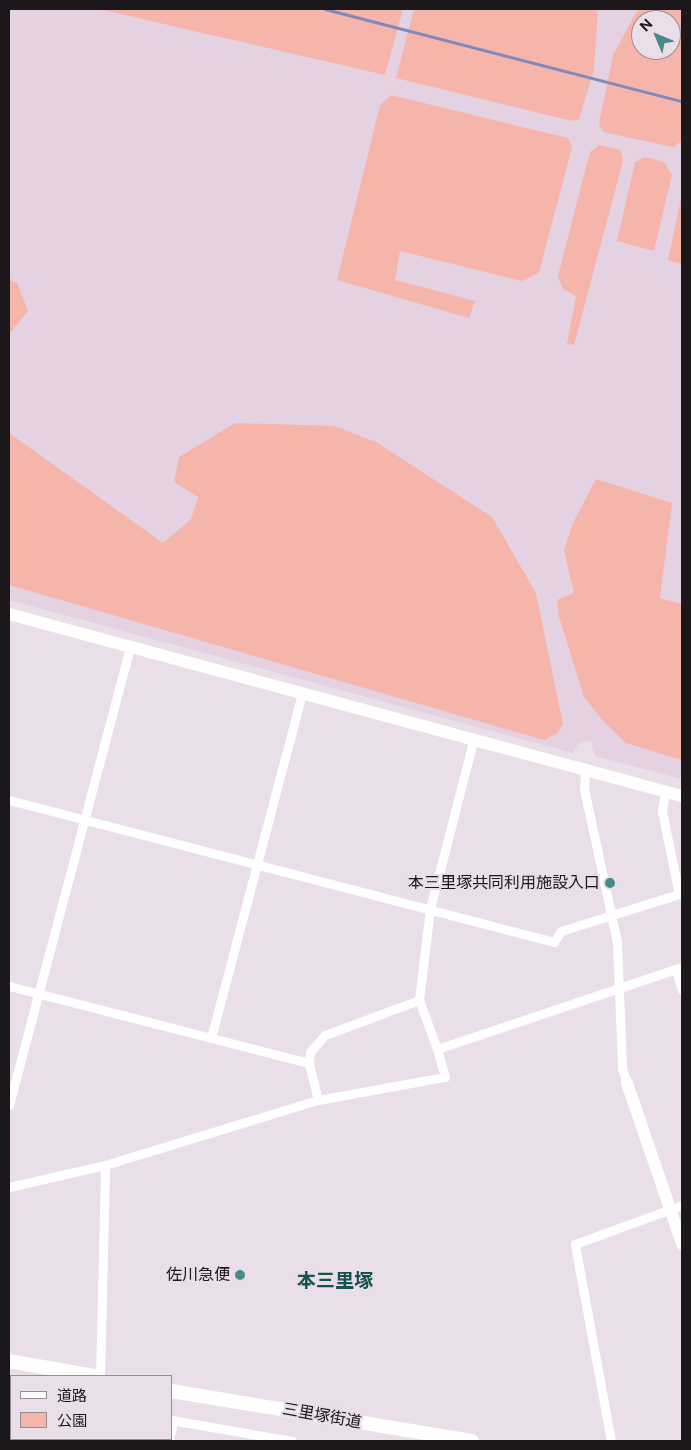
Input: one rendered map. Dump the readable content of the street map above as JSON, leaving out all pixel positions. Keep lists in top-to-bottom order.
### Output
{
  "streets": {
    "main road": ["三里塚街道"]
  },
  "districts": ["本三里塚"],
  "places": ["本三里塚共同利用施設入口", "佐川急便"],
  "legend": ["道路", "公園"],
  "north": "top left"
}
